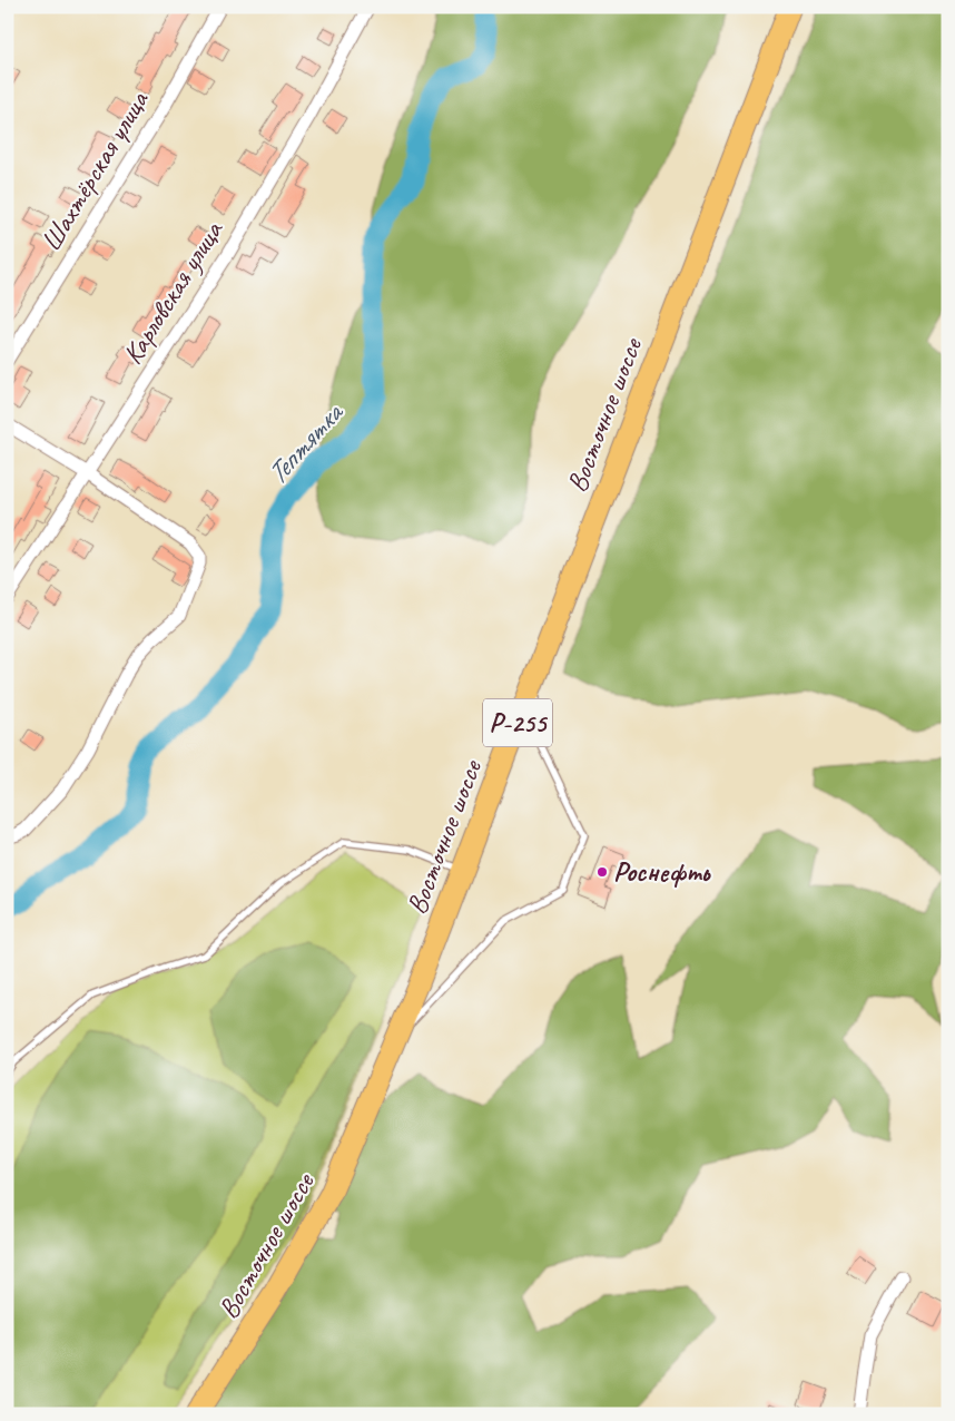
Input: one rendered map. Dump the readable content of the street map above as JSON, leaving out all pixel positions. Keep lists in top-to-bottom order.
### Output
{
  "streets": {
    "highway": ["Восточное шоссе", "Р-255"],
    "street": ["Шахтёрская улица", "Карловская улица"]
  },
  "water": ["Тептятка"],
  "places": ["Роснефть"]
}
